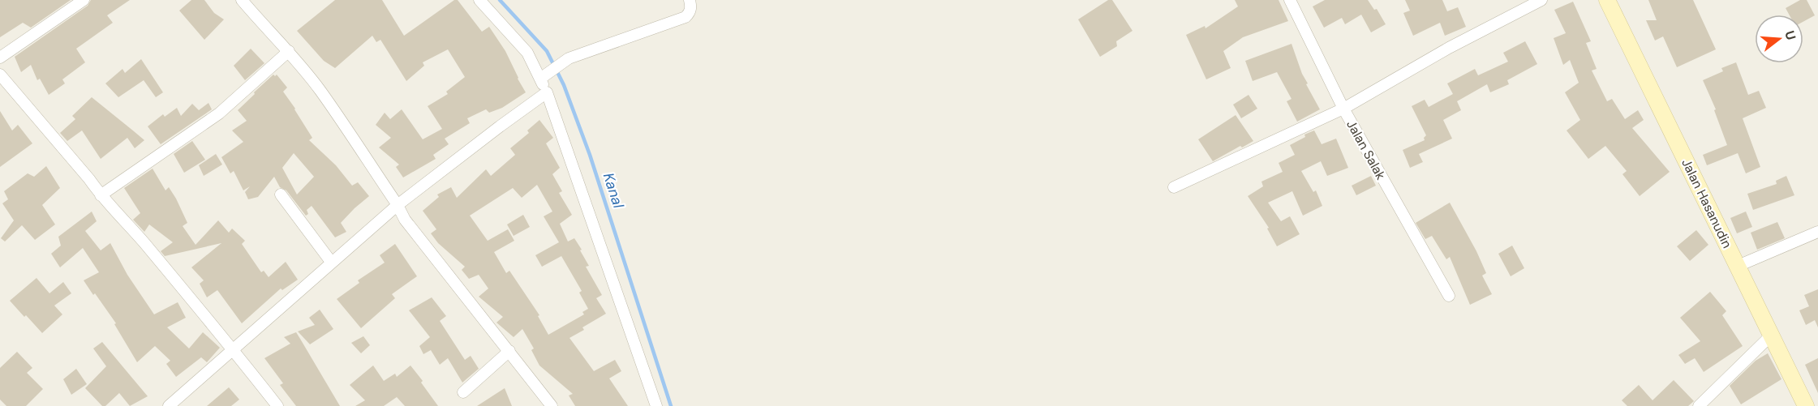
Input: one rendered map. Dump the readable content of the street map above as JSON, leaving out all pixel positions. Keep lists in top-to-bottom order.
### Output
{
  "streets": {
    "main road": ["Jalan Hasanudin"],
    "street": ["Jalan Salak"]
  },
  "water": ["Kanal"],
  "north": "right"
}
